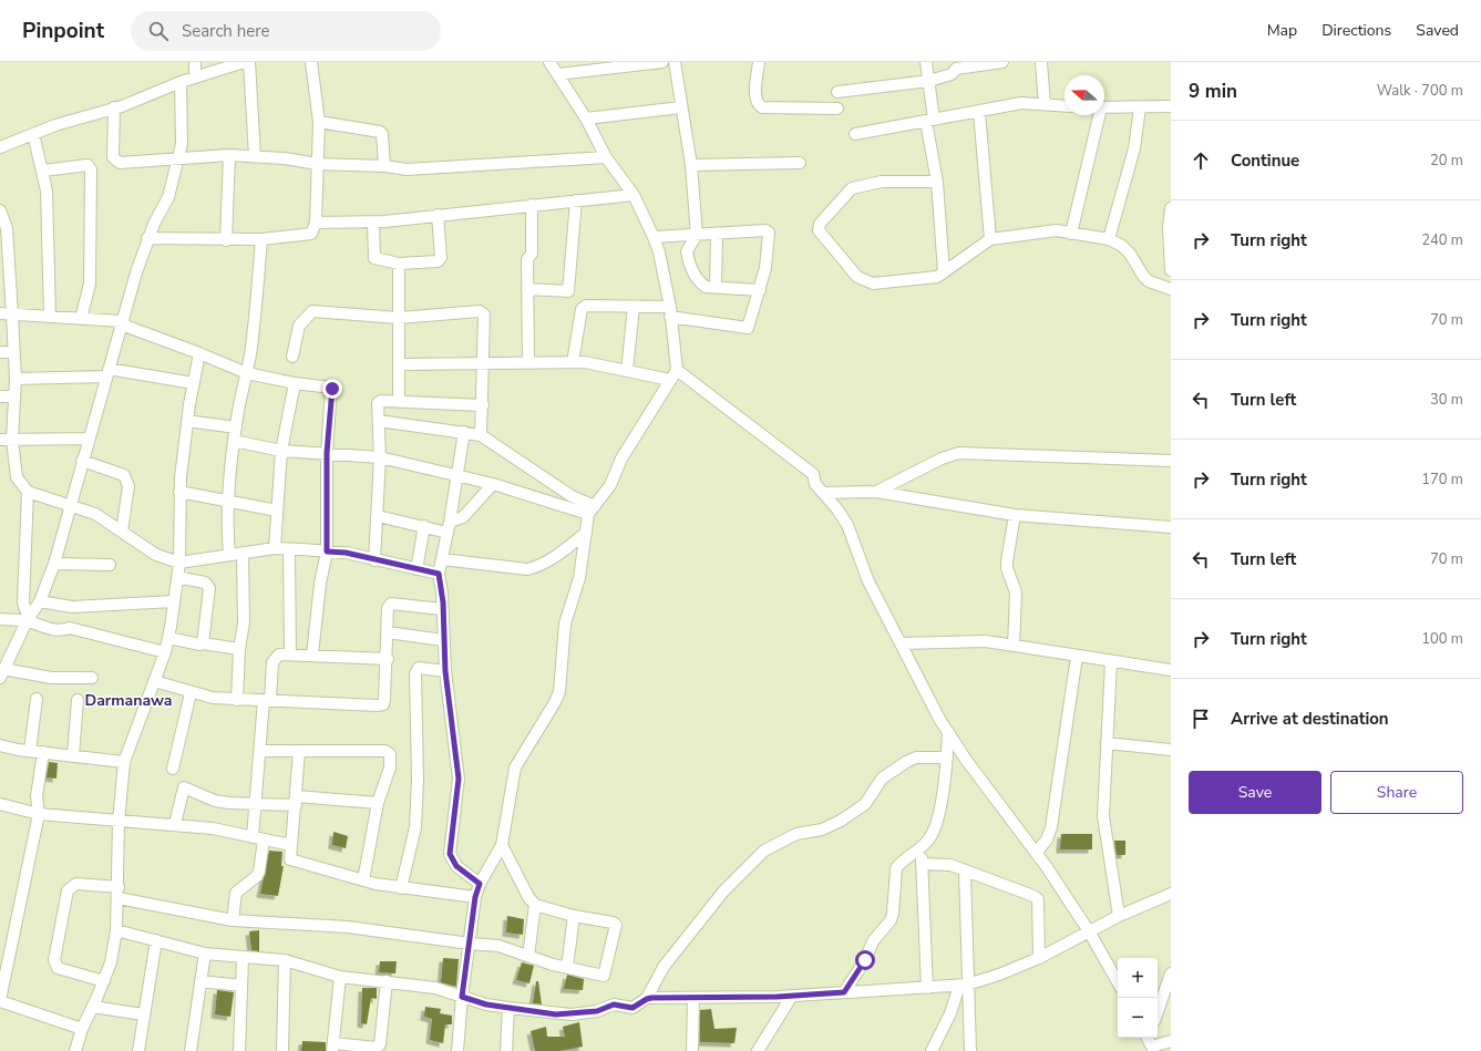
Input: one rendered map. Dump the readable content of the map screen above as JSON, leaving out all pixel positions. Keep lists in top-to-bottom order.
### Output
{
  "districts": ["Darmanawa"],
  "north": "left",
  "page": {
    "header": "Pinpoint",
    "search": "Search here",
    "nav": ["Map", "Directions", "Saved"],
    "heading": ["9 min", "Walk · 700 m"],
    "list": [
      ["Continue", "20 m"],
      ["Turn right", "240 m"],
      ["Turn right", "70 m"],
      ["Turn left", "30 m"],
      ["Turn right", "170 m"],
      ["Turn left", "70 m"],
      ["Turn right", "100 m"],
      "Arrive at destination"
    ],
    "buttons": ["Save", "Share"],
    "map_buttons": ["+", "−"]
  }
}
